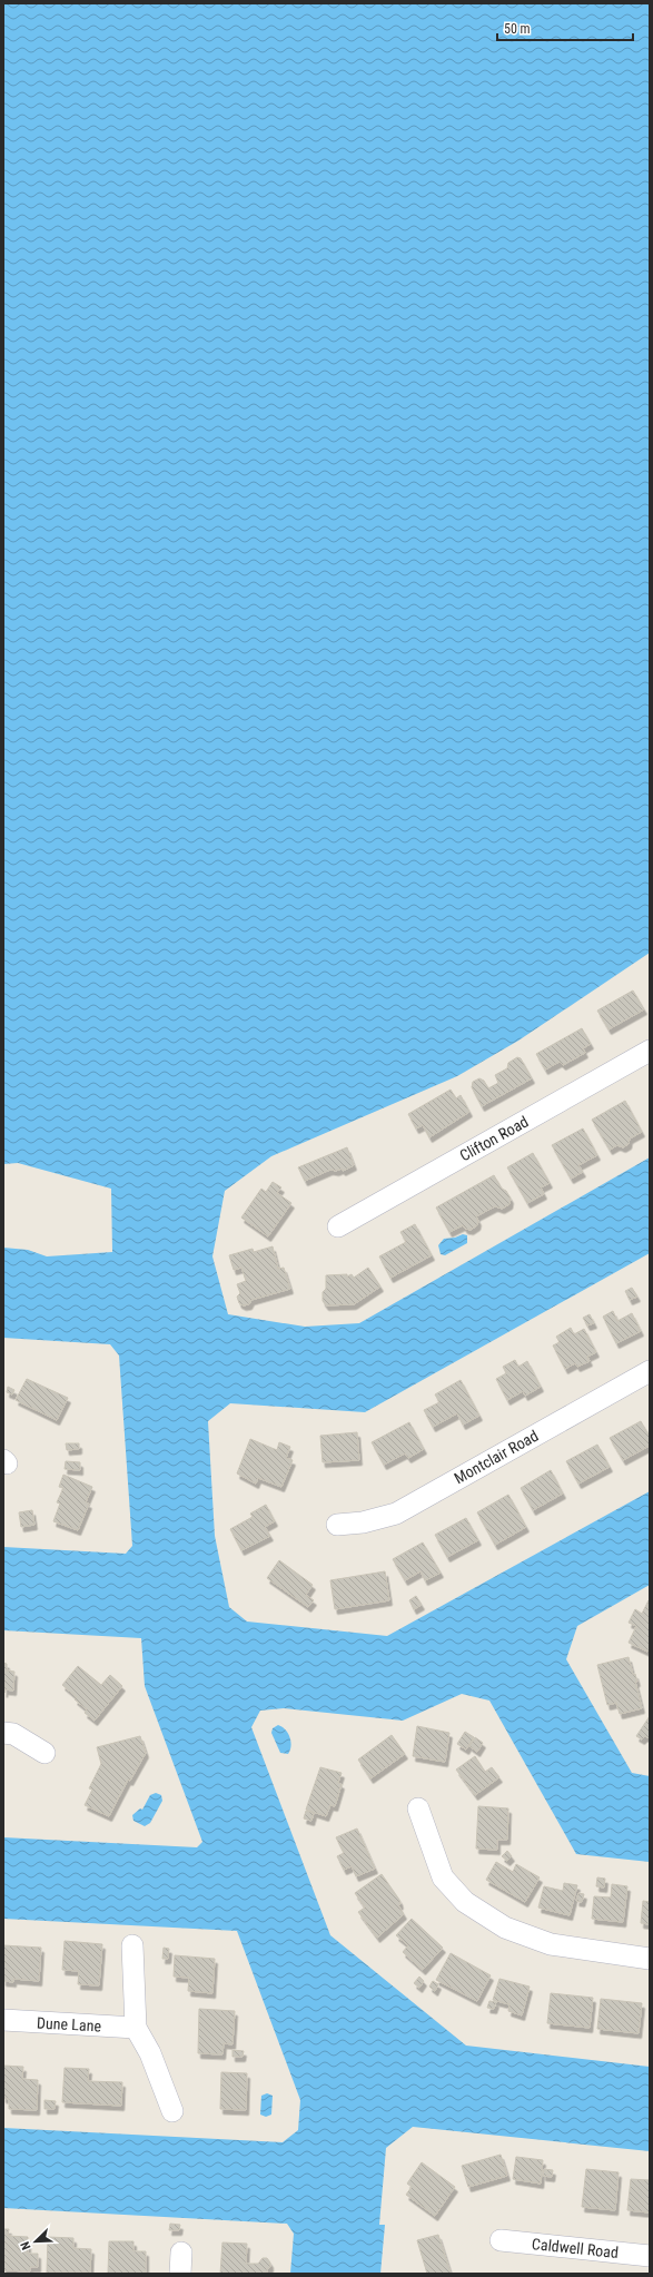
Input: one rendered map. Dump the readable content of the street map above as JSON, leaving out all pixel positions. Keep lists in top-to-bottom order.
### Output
{
  "streets": {
    "street": [
      "Clifton Road",
      "Montclair Road",
      "Dune Lane",
      "Caldwell Road"
    ]
  },
  "scale_bar": "50 m",
  "north": "bottom left"
}
